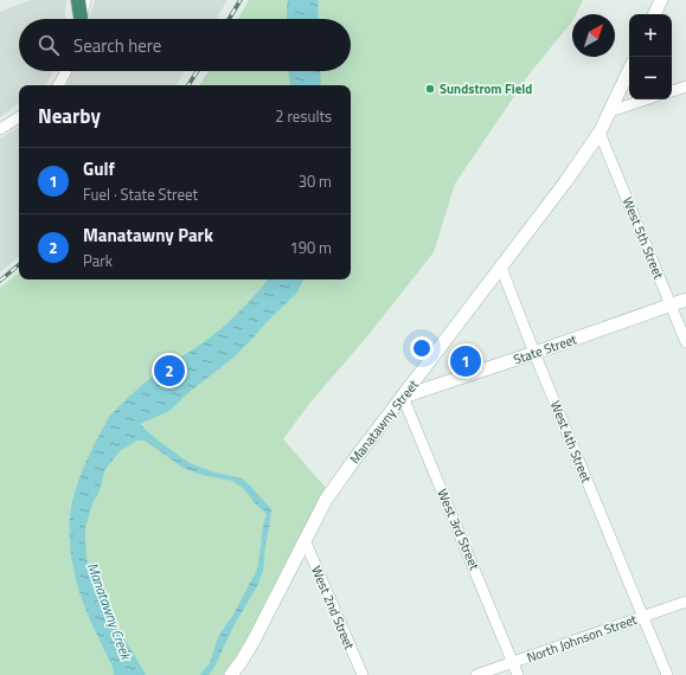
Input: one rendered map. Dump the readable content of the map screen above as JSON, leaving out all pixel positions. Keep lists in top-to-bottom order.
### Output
{
  "streets": {
    "street": [
      "West 5th Street",
      "State Street",
      "Manatawny Street",
      "West 4th Street",
      "West 3rd Street",
      "West 2nd Street",
      "North Johnson Street"
    ]
  },
  "crossings": [
    ["West 5th Street", "State Street"],
    ["West 5th Street", "Manatawny Street"],
    ["State Street", "Manatawny Street"],
    ["State Street", "West 4th Street"],
    ["State Street", "West 3rd Street"],
    ["Manatawny Street", "West 4th Street"],
    ["Manatawny Street", "West 3rd Street"],
    ["Manatawny Street", "West 2nd Street"],
    ["West 4th Street", "North Johnson Street"],
    ["West 3rd Street", "North Johnson Street"]
  ],
  "water": ["Manatawny Creek"],
  "places": ["Sundstrom Field"],
  "north": "top right",
  "page": {
    "map_buttons": ["+", "−"],
    "search": "Search here",
    "heading": ["Nearby", "2 results"],
    "list": [
      {
        "mark": "1",
        "name": "Gulf",
        "note": "Fuel · State Street",
        "value": "30 m"
      },
      {
        "mark": "2",
        "name": "Manatawny Park",
        "note": "Park",
        "value": "190 m"
      }
    ],
    "pins": ["1", "2"]
  }
}
